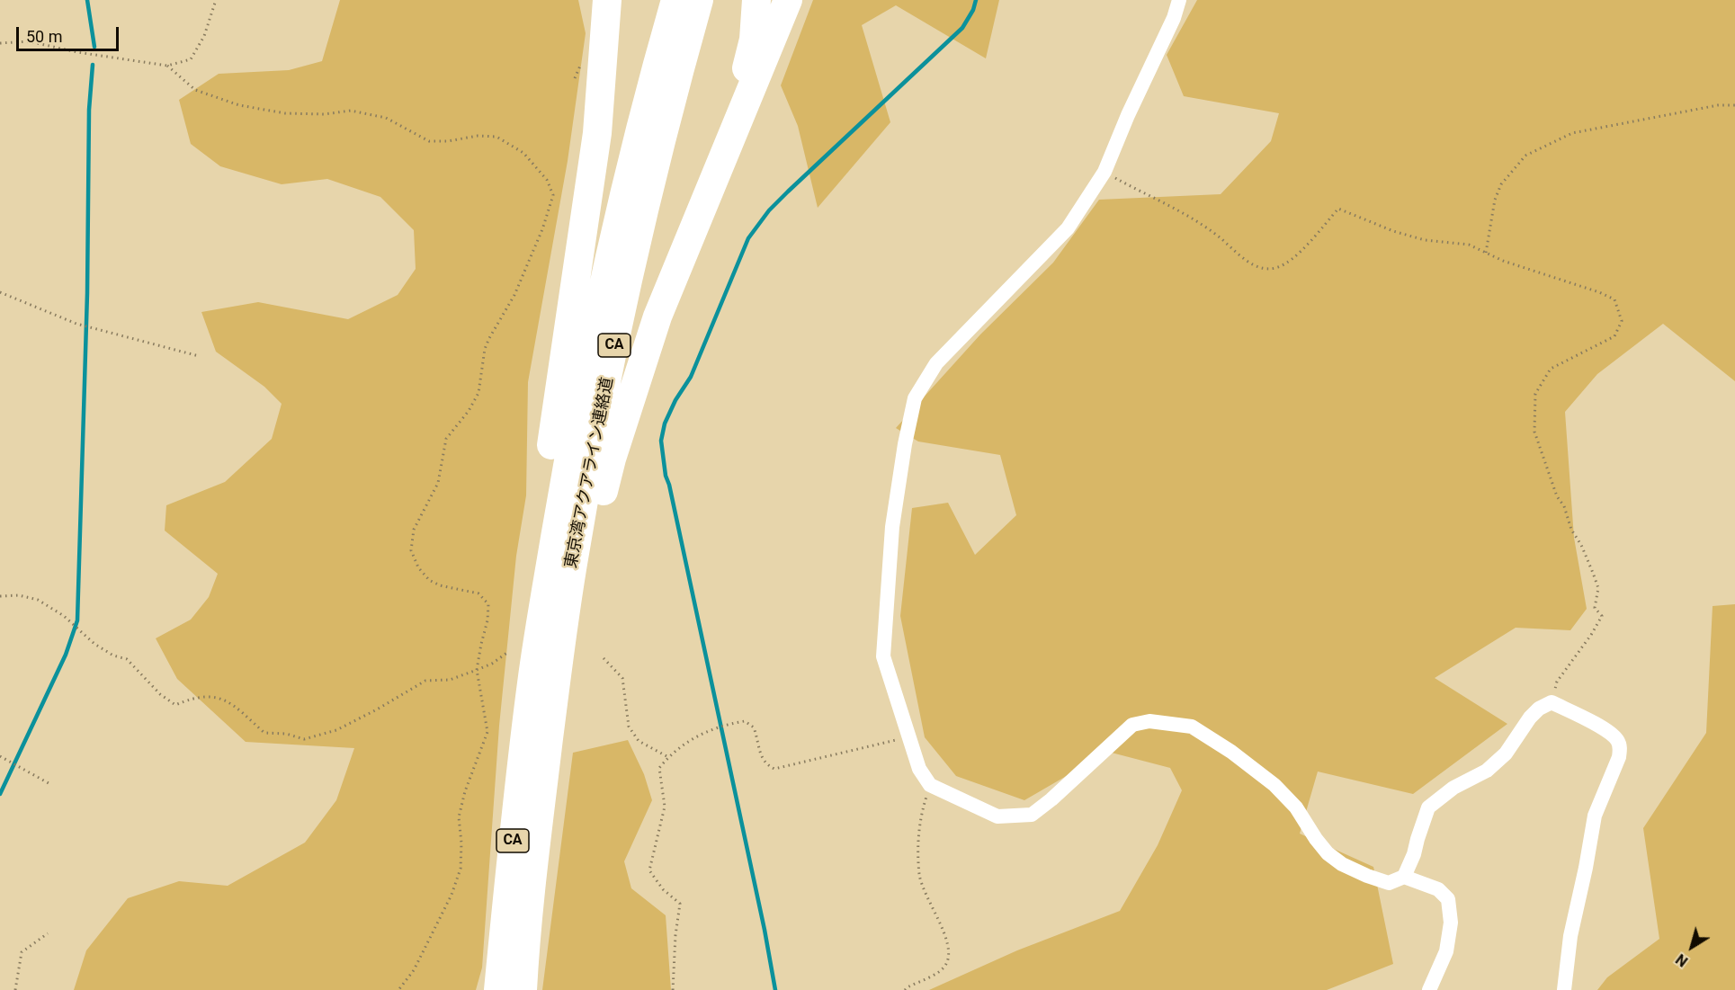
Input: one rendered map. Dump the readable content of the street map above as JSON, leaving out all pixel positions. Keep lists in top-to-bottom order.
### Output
{
  "streets": {
    "highway": ["CA", "東京湾アクアライン連絡道"]
  },
  "crossings": [
    ["CA", "東京湾アクアライン連絡道"]
  ],
  "scale_bar": "50 m",
  "north": "bottom left"
}
